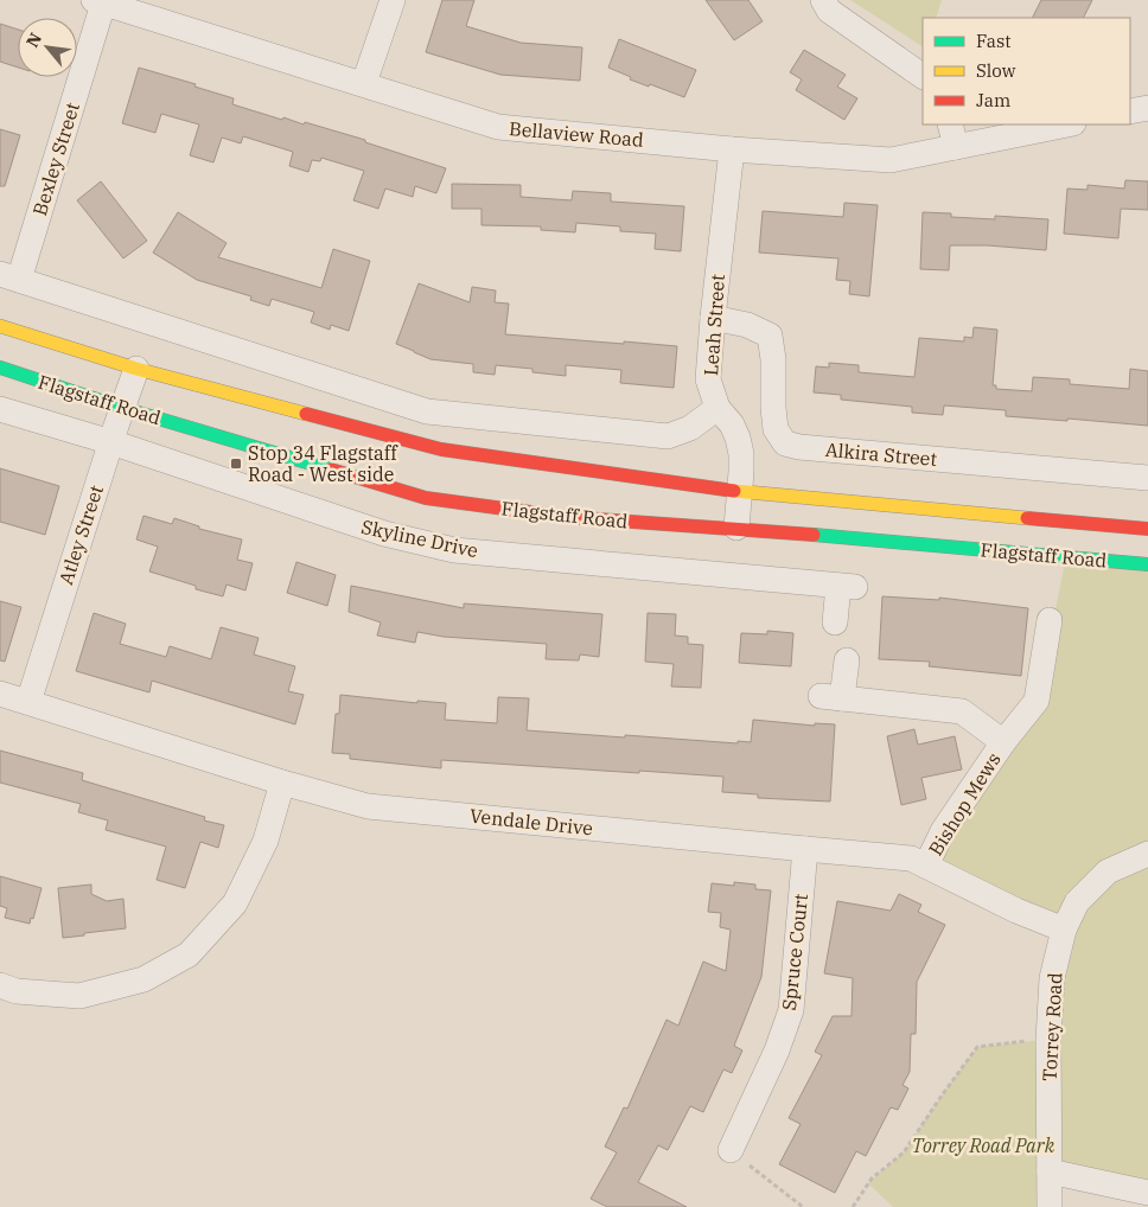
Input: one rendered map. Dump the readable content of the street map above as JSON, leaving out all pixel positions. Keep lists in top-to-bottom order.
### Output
{
  "streets": {
    "main road": ["Flagstaff Road"],
    "street": [
      "Bellaview Road",
      "Bexley Street",
      "Leah Street",
      "Alkira Street",
      "Atley Street",
      "Skyline Drive",
      "Bishop Mews",
      "Vendale Drive",
      "Spruce Court",
      "Torrey Road"
    ]
  },
  "crossings": [
    ["Bellaview Road", "Bexley Street"],
    ["Bellaview Road", "Leah Street"],
    ["Leah Street", "Flagstaff Road"],
    ["Leah Street", "Alkira Street"],
    ["Flagstaff Road", "Atley Street"],
    ["Atley Street", "Skyline Drive"],
    ["Atley Street", "Vendale Drive"],
    ["Bishop Mews", "Vendale Drive"],
    ["Vendale Drive", "Spruce Court"],
    ["Vendale Drive", "Torrey Road"]
  ],
  "parks": ["Torrey Road Park"],
  "places": {
    "transit": ["Stop 34 Flagstaff Road - West side"]
  },
  "legend": ["Fast", "Slow", "Jam"],
  "north": "top left"
}
